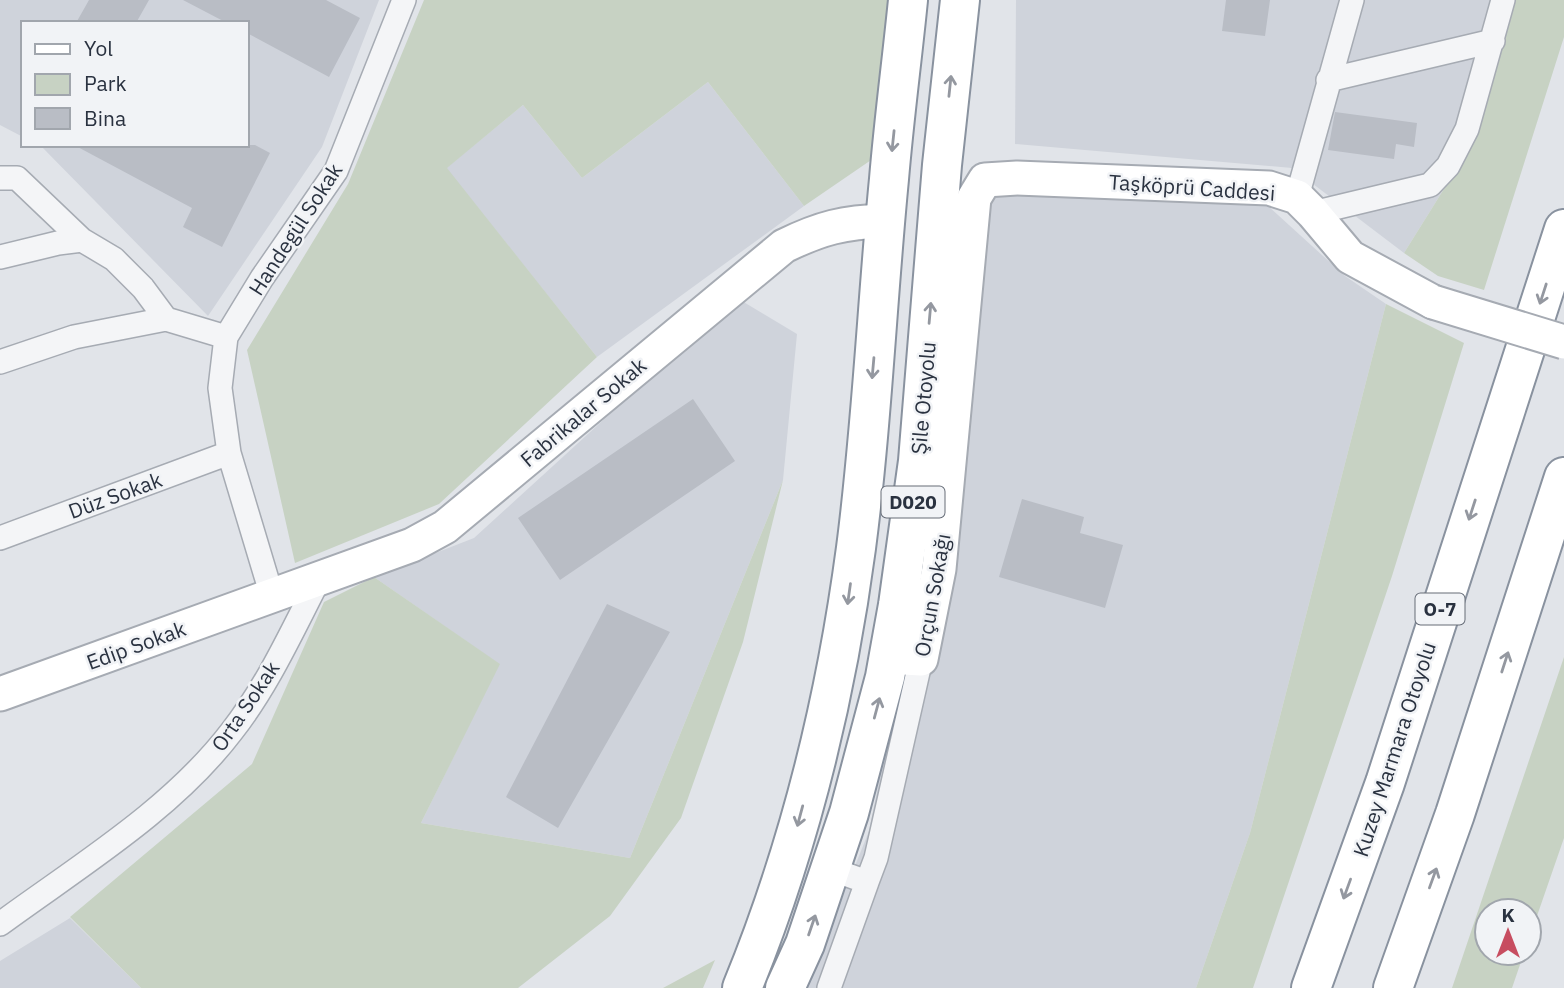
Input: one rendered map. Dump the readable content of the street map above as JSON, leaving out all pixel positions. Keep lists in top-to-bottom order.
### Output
{
  "streets": {
    "highway": [
      "Şile Otoyolu",
      "D020",
      "O-7",
      "Kuzey Marmara Otoyolu"
    ],
    "street": [
      "Taşköprü Caddesi",
      "Handegül Sokak",
      "Fabrikalar Sokak",
      "Düz Sokak",
      "Orçun Sokağı",
      "Edip Sokak",
      "Orta Sokak"
    ]
  },
  "crossings": [
    ["Taşköprü Caddesi", "Orçun Sokağı"],
    ["Handegül Sokak", "Fabrikalar Sokak"],
    ["Handegül Sokak", "Düz Sokak"],
    ["Handegül Sokak", "Edip Sokak"],
    ["Şile Otoyolu", "Orçun Sokağı"],
    ["Fabrikalar Sokak", "Edip Sokak"],
    ["Fabrikalar Sokak", "Orta Sokak"]
  ],
  "legend": ["Yol", "Park", "Bina"],
  "north": "top"
}
